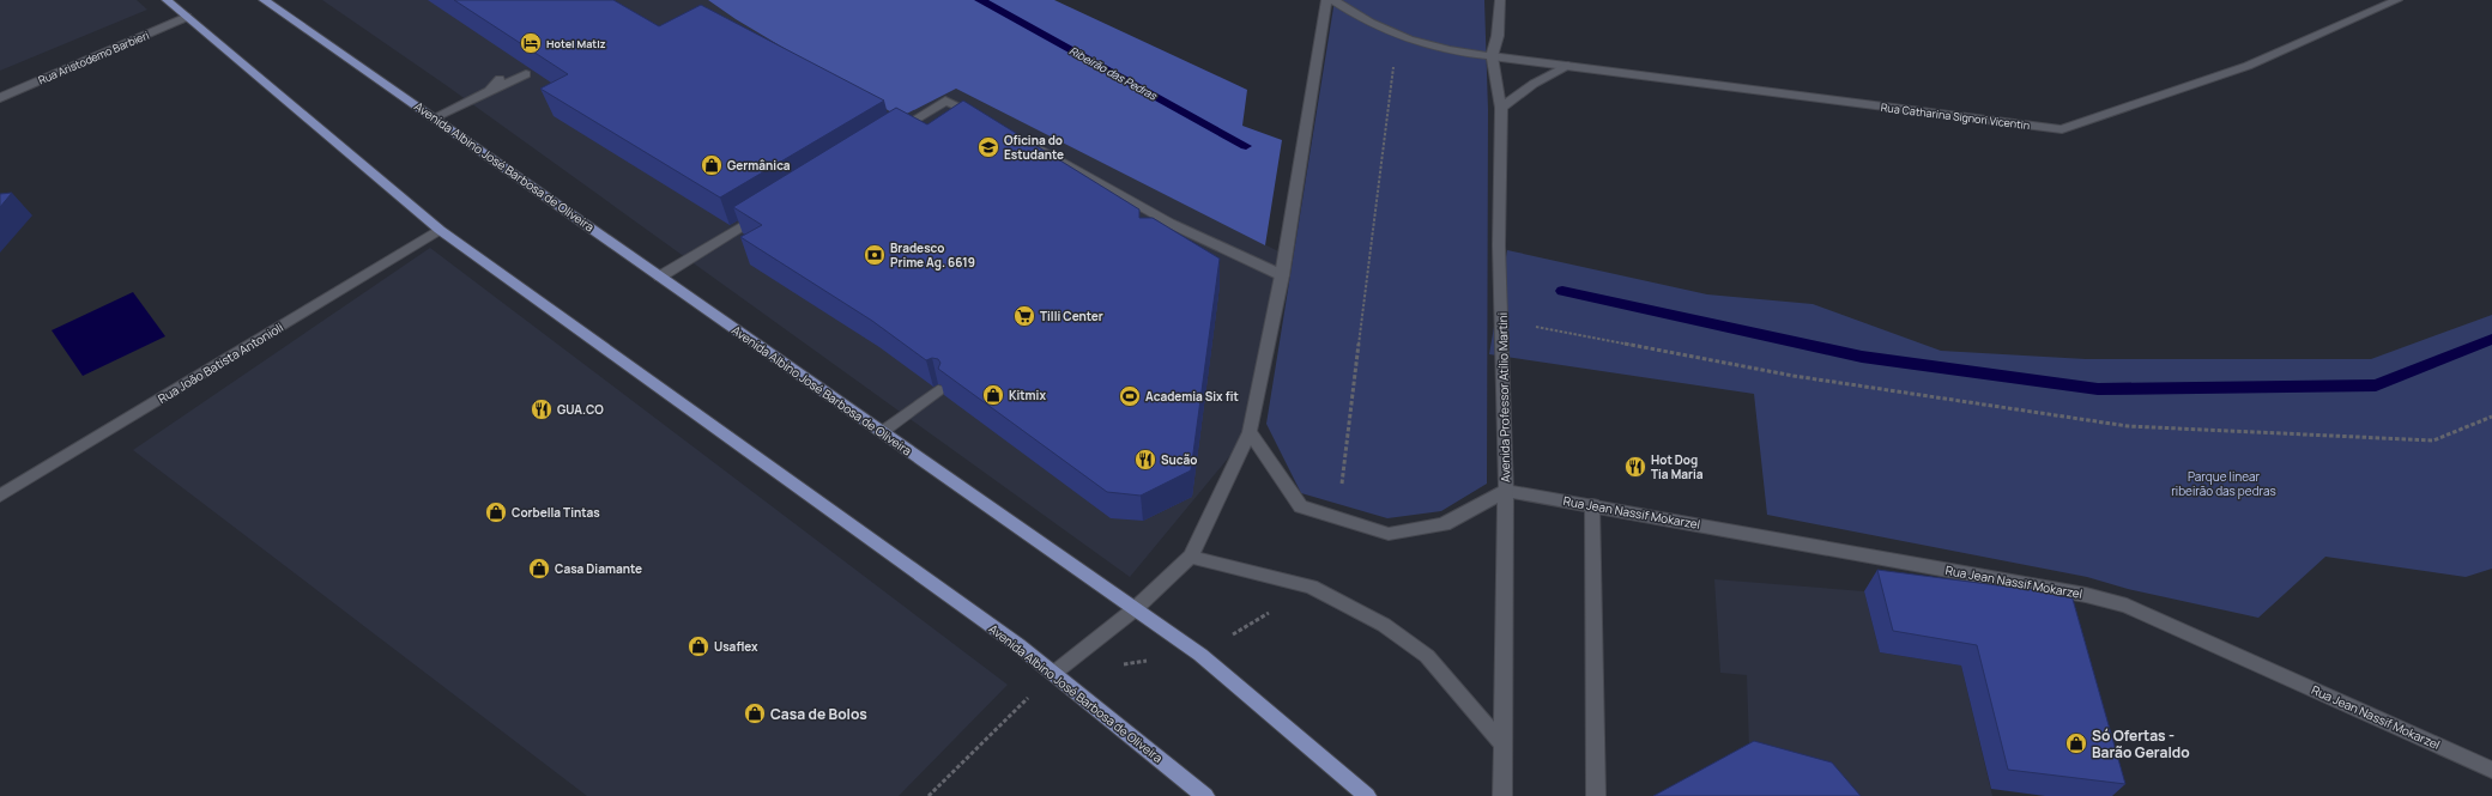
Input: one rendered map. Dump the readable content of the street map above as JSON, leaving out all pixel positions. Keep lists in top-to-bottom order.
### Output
{
  "streets": {
    "main road": [
      "Rua Aristodemo Barbieri",
      "Rua Catharina Signori Vicentin",
      "Avenida Albino José Barbosa de Oliveira",
      "Rua João Batista Antonioli",
      "Avenida Professor Atílio Martini",
      "Rua Jean Nassif Mokarzel"
    ]
  },
  "crossings": [
    ["Rua Aristodemo Barbieri", "Avenida Albino José Barbosa de Oliveira"],
    ["Rua Catharina Signori Vicentin", "Avenida Professor Atílio Martini"],
    ["Avenida Albino José Barbosa de Oliveira", "Rua João Batista Antonioli"],
    ["Avenida Professor Atílio Martini", "Rua Jean Nassif Mokarzel"]
  ],
  "water": ["Ribeirão das Pedras"],
  "parks": ["Parque linear ribeirão das pedras"],
  "places": {
    "hotel": ["Hotel Matiz"],
    "school or university": ["Oficina do Estudante"],
    "shop": [
      "Germânica",
      "Kitmix",
      "Corbella Tintas",
      "Casa Diamante",
      "Usaflex",
      "Casa de Bolos",
      "Só Ofertas - Barão Geraldo"
    ],
    "bank": ["Bradesco Prime Ag. 6619"],
    "supermarket": ["Tilli Center"],
    "sports": ["Academia Six fit"],
    "restaurant": ["GUA.CO", "Sucão", "Hot Dog Tia Maria"]
  }
}
